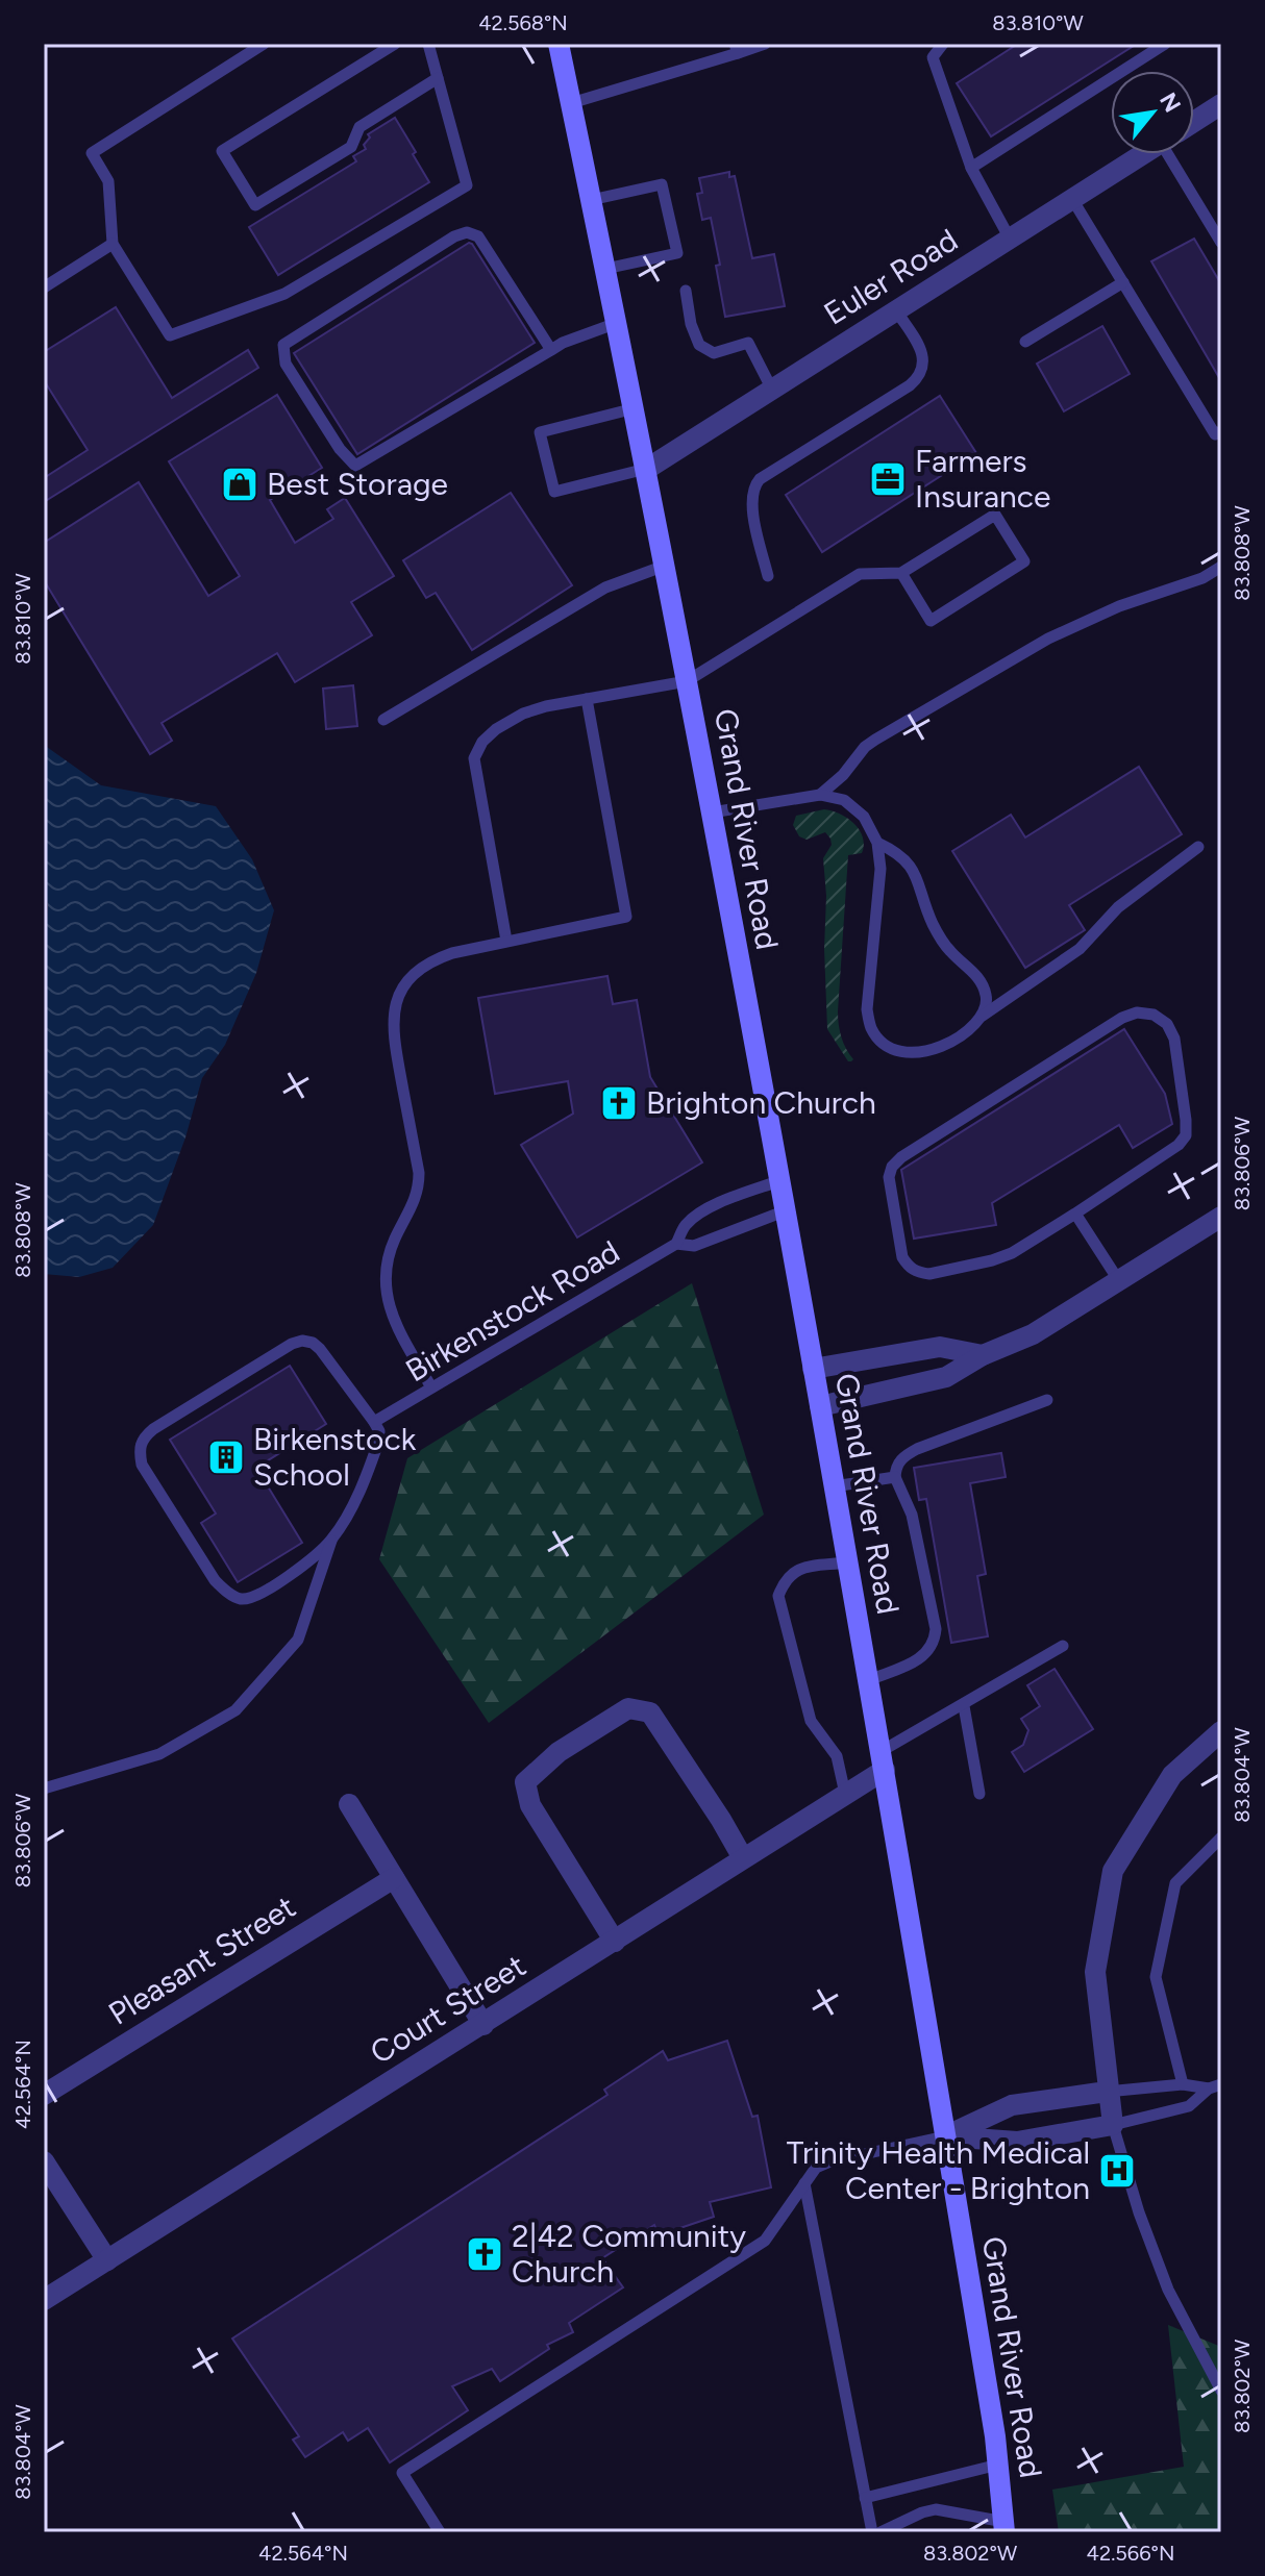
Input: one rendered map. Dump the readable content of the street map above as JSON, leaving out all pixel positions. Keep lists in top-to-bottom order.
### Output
{
  "streets": {
    "main road": ["Grand River Road"],
    "street": ["Euler Road", "Pleasant Street", "Court Street"],
    "lane": ["Birkenstock Road"]
  },
  "crossings": [
    ["Euler Road", "Grand River Road"],
    ["Grand River Road", "Birkenstock Road"],
    ["Grand River Road", "Court Street"]
  ],
  "places": {
    "office": ["Farmers Insurance"],
    "shop": ["Best Storage"],
    "church": ["Brighton Church", "2|42 Community Church"],
    "building": ["Birkenstock School"],
    "hospital": ["Trinity Health Medical Center - Brighton"]
  },
  "north": "top right",
  "coordinates": [
    "42.568°N",
    "83.810°W",
    "83.808°W",
    "83.806°W",
    "83.804°W",
    "42.564°N",
    "83.802°W",
    "42.566°N"
  ]
}
